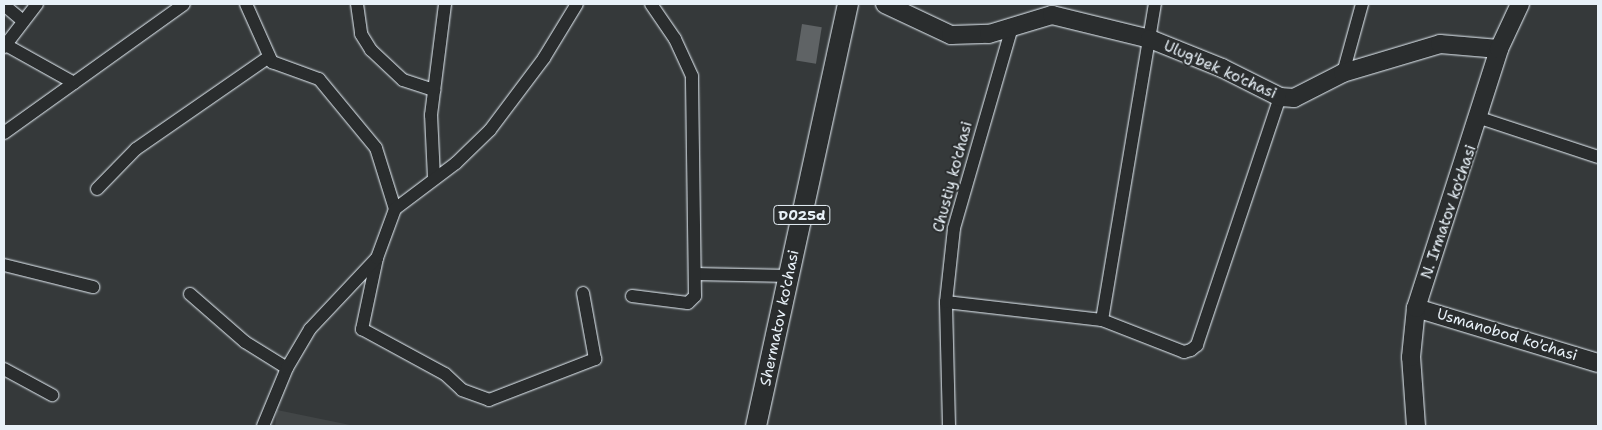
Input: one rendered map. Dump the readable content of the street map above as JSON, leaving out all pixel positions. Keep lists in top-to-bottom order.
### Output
{
  "streets": {
    "main road": ["D025d", "Shermatov ko'chasi"],
    "street": [
      "Ulug'bek ko'chasi",
      "Chustiy ko'chasi",
      "N. Irmatov ko'chasi",
      "Usmanobod ko'chasi"
    ]
  },
  "crossings": [
    ["Ulug'bek ko'chasi", "Chustiy ko'chasi"],
    ["Ulug'bek ko'chasi", "N. Irmatov ko'chasi"],
    ["N. Irmatov ko'chasi", "Usmanobod ko'chasi"]
  ]
}
